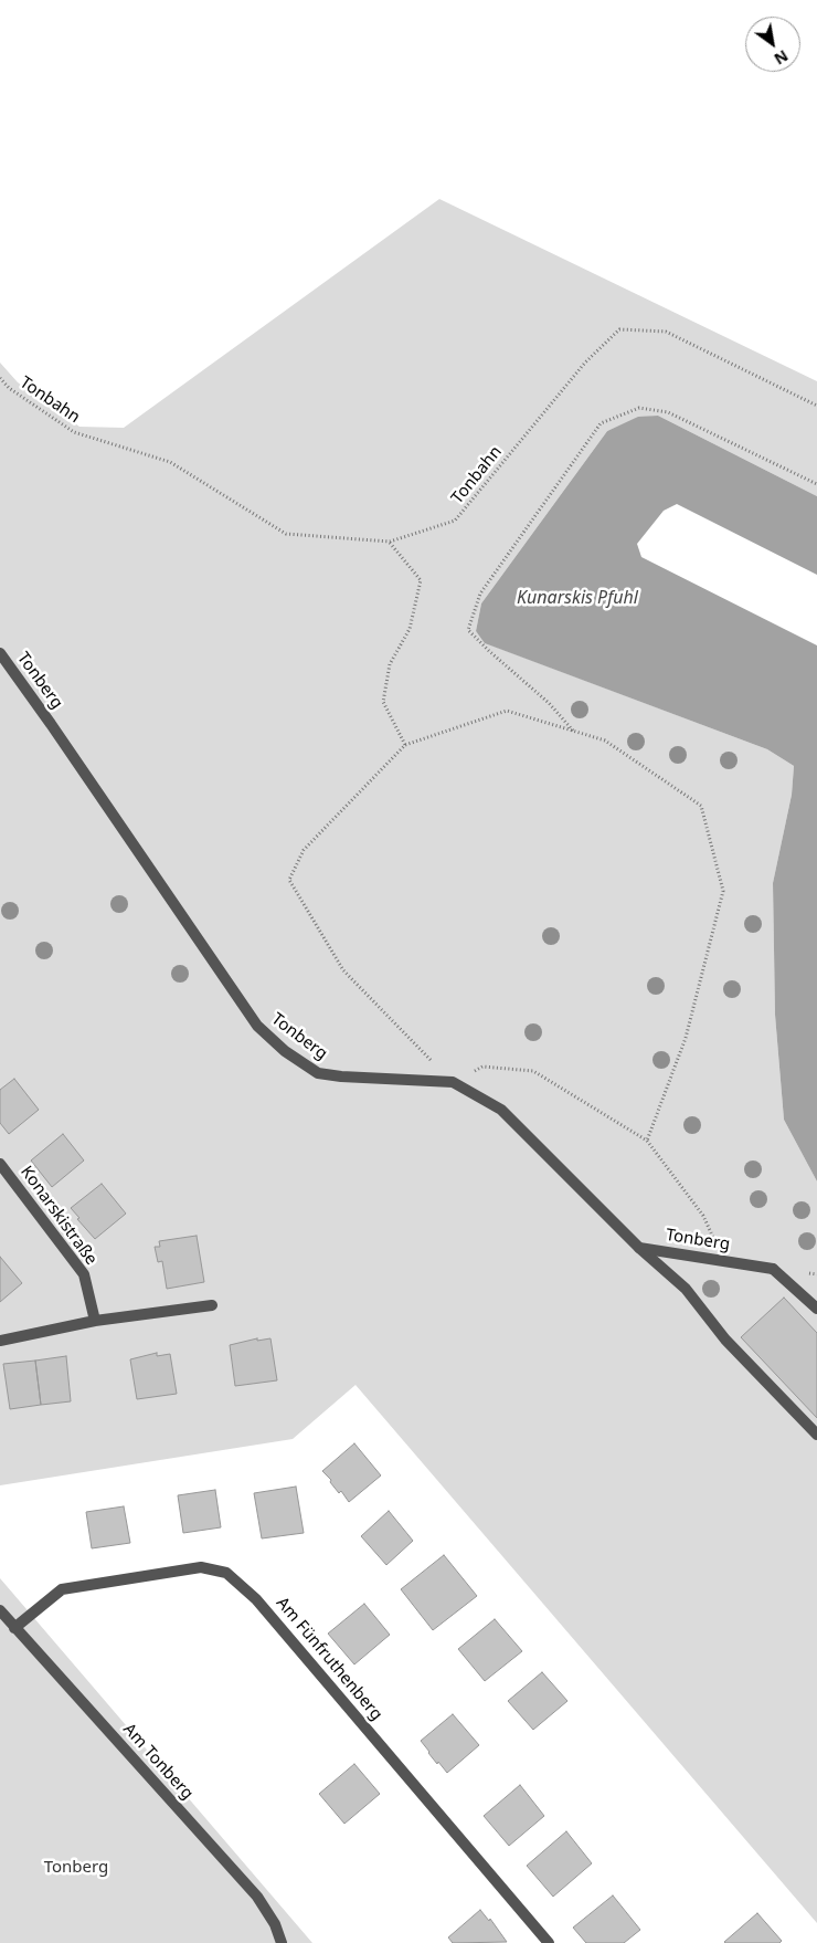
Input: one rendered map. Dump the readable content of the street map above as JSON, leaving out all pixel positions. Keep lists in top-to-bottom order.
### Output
{
  "streets": {
    "street": [
      "Tonberg",
      "Konarskistraße",
      "Am Fünfruthenberg",
      "Am Tonberg"
    ],
    "path": ["Tonbahn"]
  },
  "crossings": [
    ["Am Fünfruthenberg", "Am Tonberg"]
  ],
  "water": ["Kunarskis Pfuhl"],
  "parks": ["Tonberg"],
  "north": "bottom right"
}
